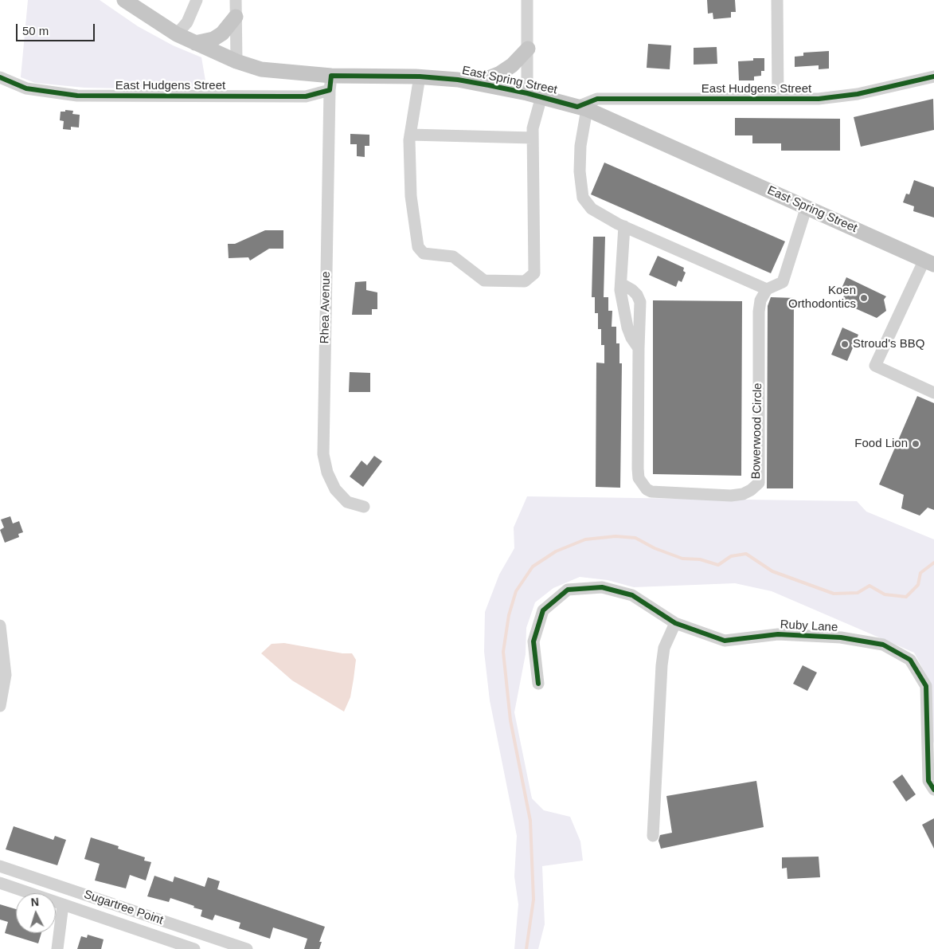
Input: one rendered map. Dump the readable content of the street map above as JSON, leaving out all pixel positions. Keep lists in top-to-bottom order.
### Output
{
  "streets": {
    "main road": ["East Spring Street"],
    "street": [
      "East Hudgens Street",
      "Rhea Avenue",
      "Bowerwood Circle",
      "Ruby Lane",
      "Sugartree Point"
    ]
  },
  "crossings": [
    ["East Spring Street", "East Hudgens Street"],
    ["East Spring Street", "Rhea Avenue"],
    ["East Hudgens Street", "Rhea Avenue"]
  ],
  "places": ["Koen Orthodontics", "Stroud's BBQ", "Food Lion"],
  "scale_bar": "50 m",
  "north": "top"
}
